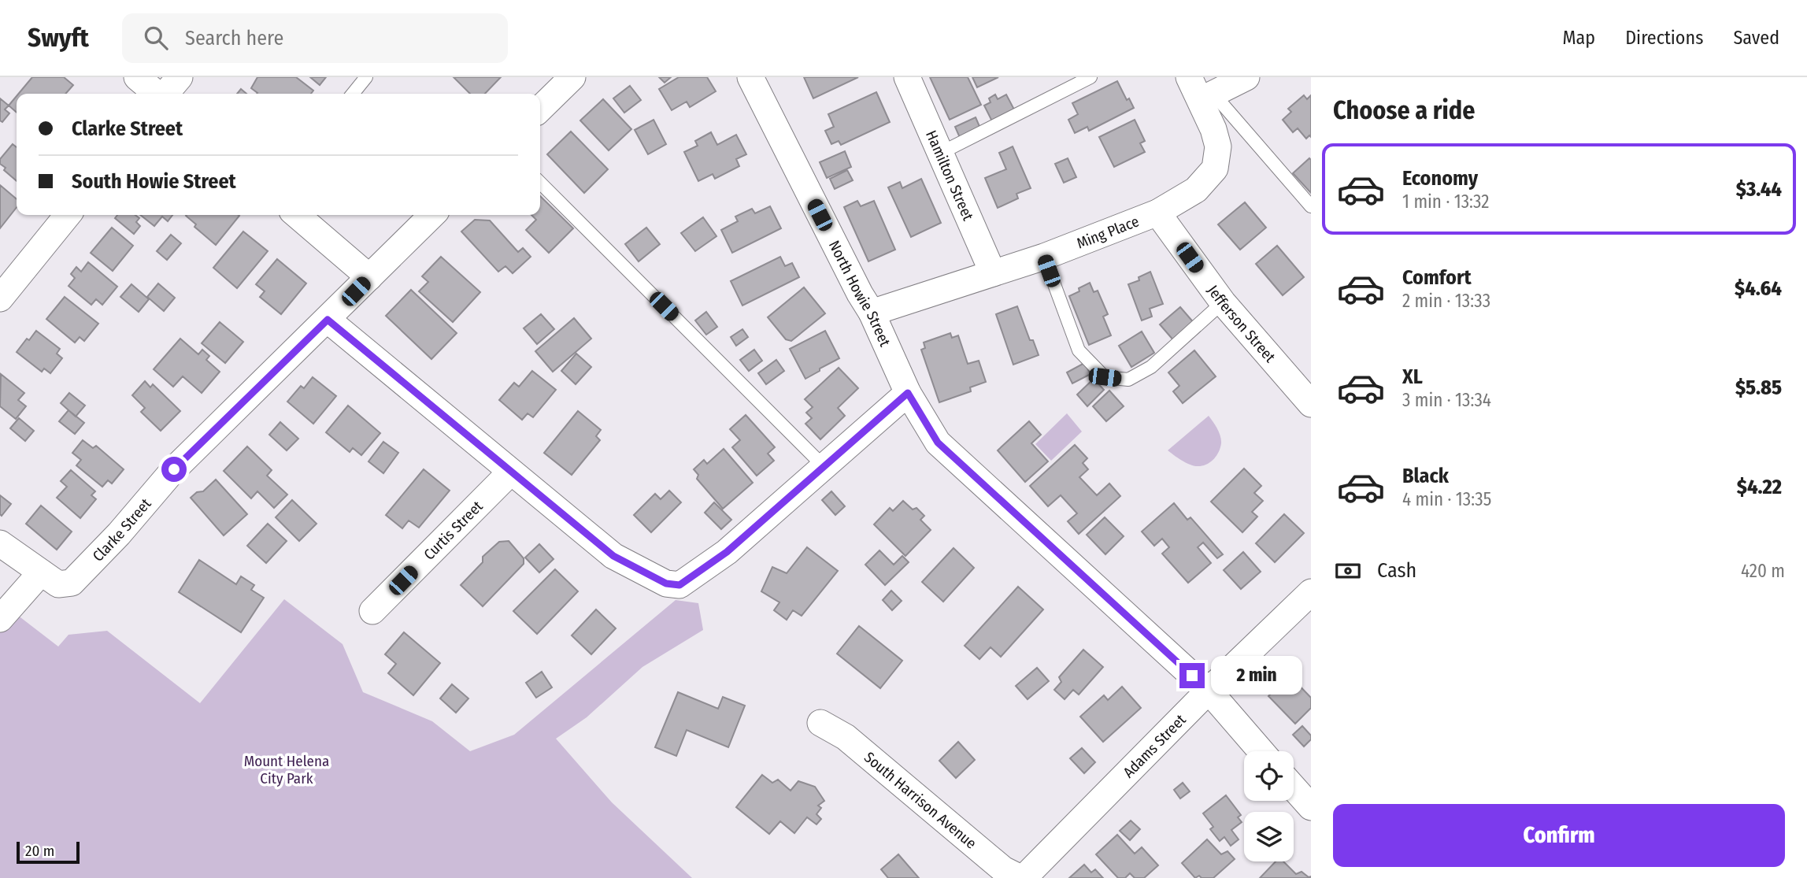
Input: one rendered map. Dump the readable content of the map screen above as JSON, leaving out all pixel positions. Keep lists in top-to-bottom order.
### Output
{
  "streets": {
    "street": [
      "Hamilton Street",
      "Ming Place",
      "North Howie Street",
      "Jefferson Street",
      "Clarke Street",
      "Curtis Street",
      "Adams Street",
      "South Harrison Avenue"
    ]
  },
  "crossings": [
    ["Hamilton Street", "Ming Place"],
    ["Ming Place", "North Howie Street"],
    ["Ming Place", "Jefferson Street"],
    ["North Howie Street", "Adams Street"],
    ["Adams Street", "South Harrison Avenue"]
  ],
  "parks": ["Mount Helena City Park"],
  "scale_bar": "20 m",
  "page": {
    "header": "Swyft",
    "search": "Search here",
    "nav": ["Map", "Directions", "Saved"],
    "heading": "Choose a ride",
    "banner": ["Clarke Street", "South Howie Street"],
    "list": [
      {
        "name": "Economy",
        "note": "1 min · 13:32",
        "value": "$3.44"
      },
      {
        "name": "Comfort",
        "note": "2 min · 13:33",
        "value": "$4.64"
      },
      {
        "name": "XL",
        "note": "3 min · 13:34",
        "value": "$5.85"
      },
      {
        "name": "Black",
        "note": "4 min · 13:35",
        "value": "$4.22"
      }
    ],
    "pay": ["Cash", "420 m"],
    "bubble": "2 min",
    "buttons": "Confirm",
    "scale": "20 m"
  }
}
